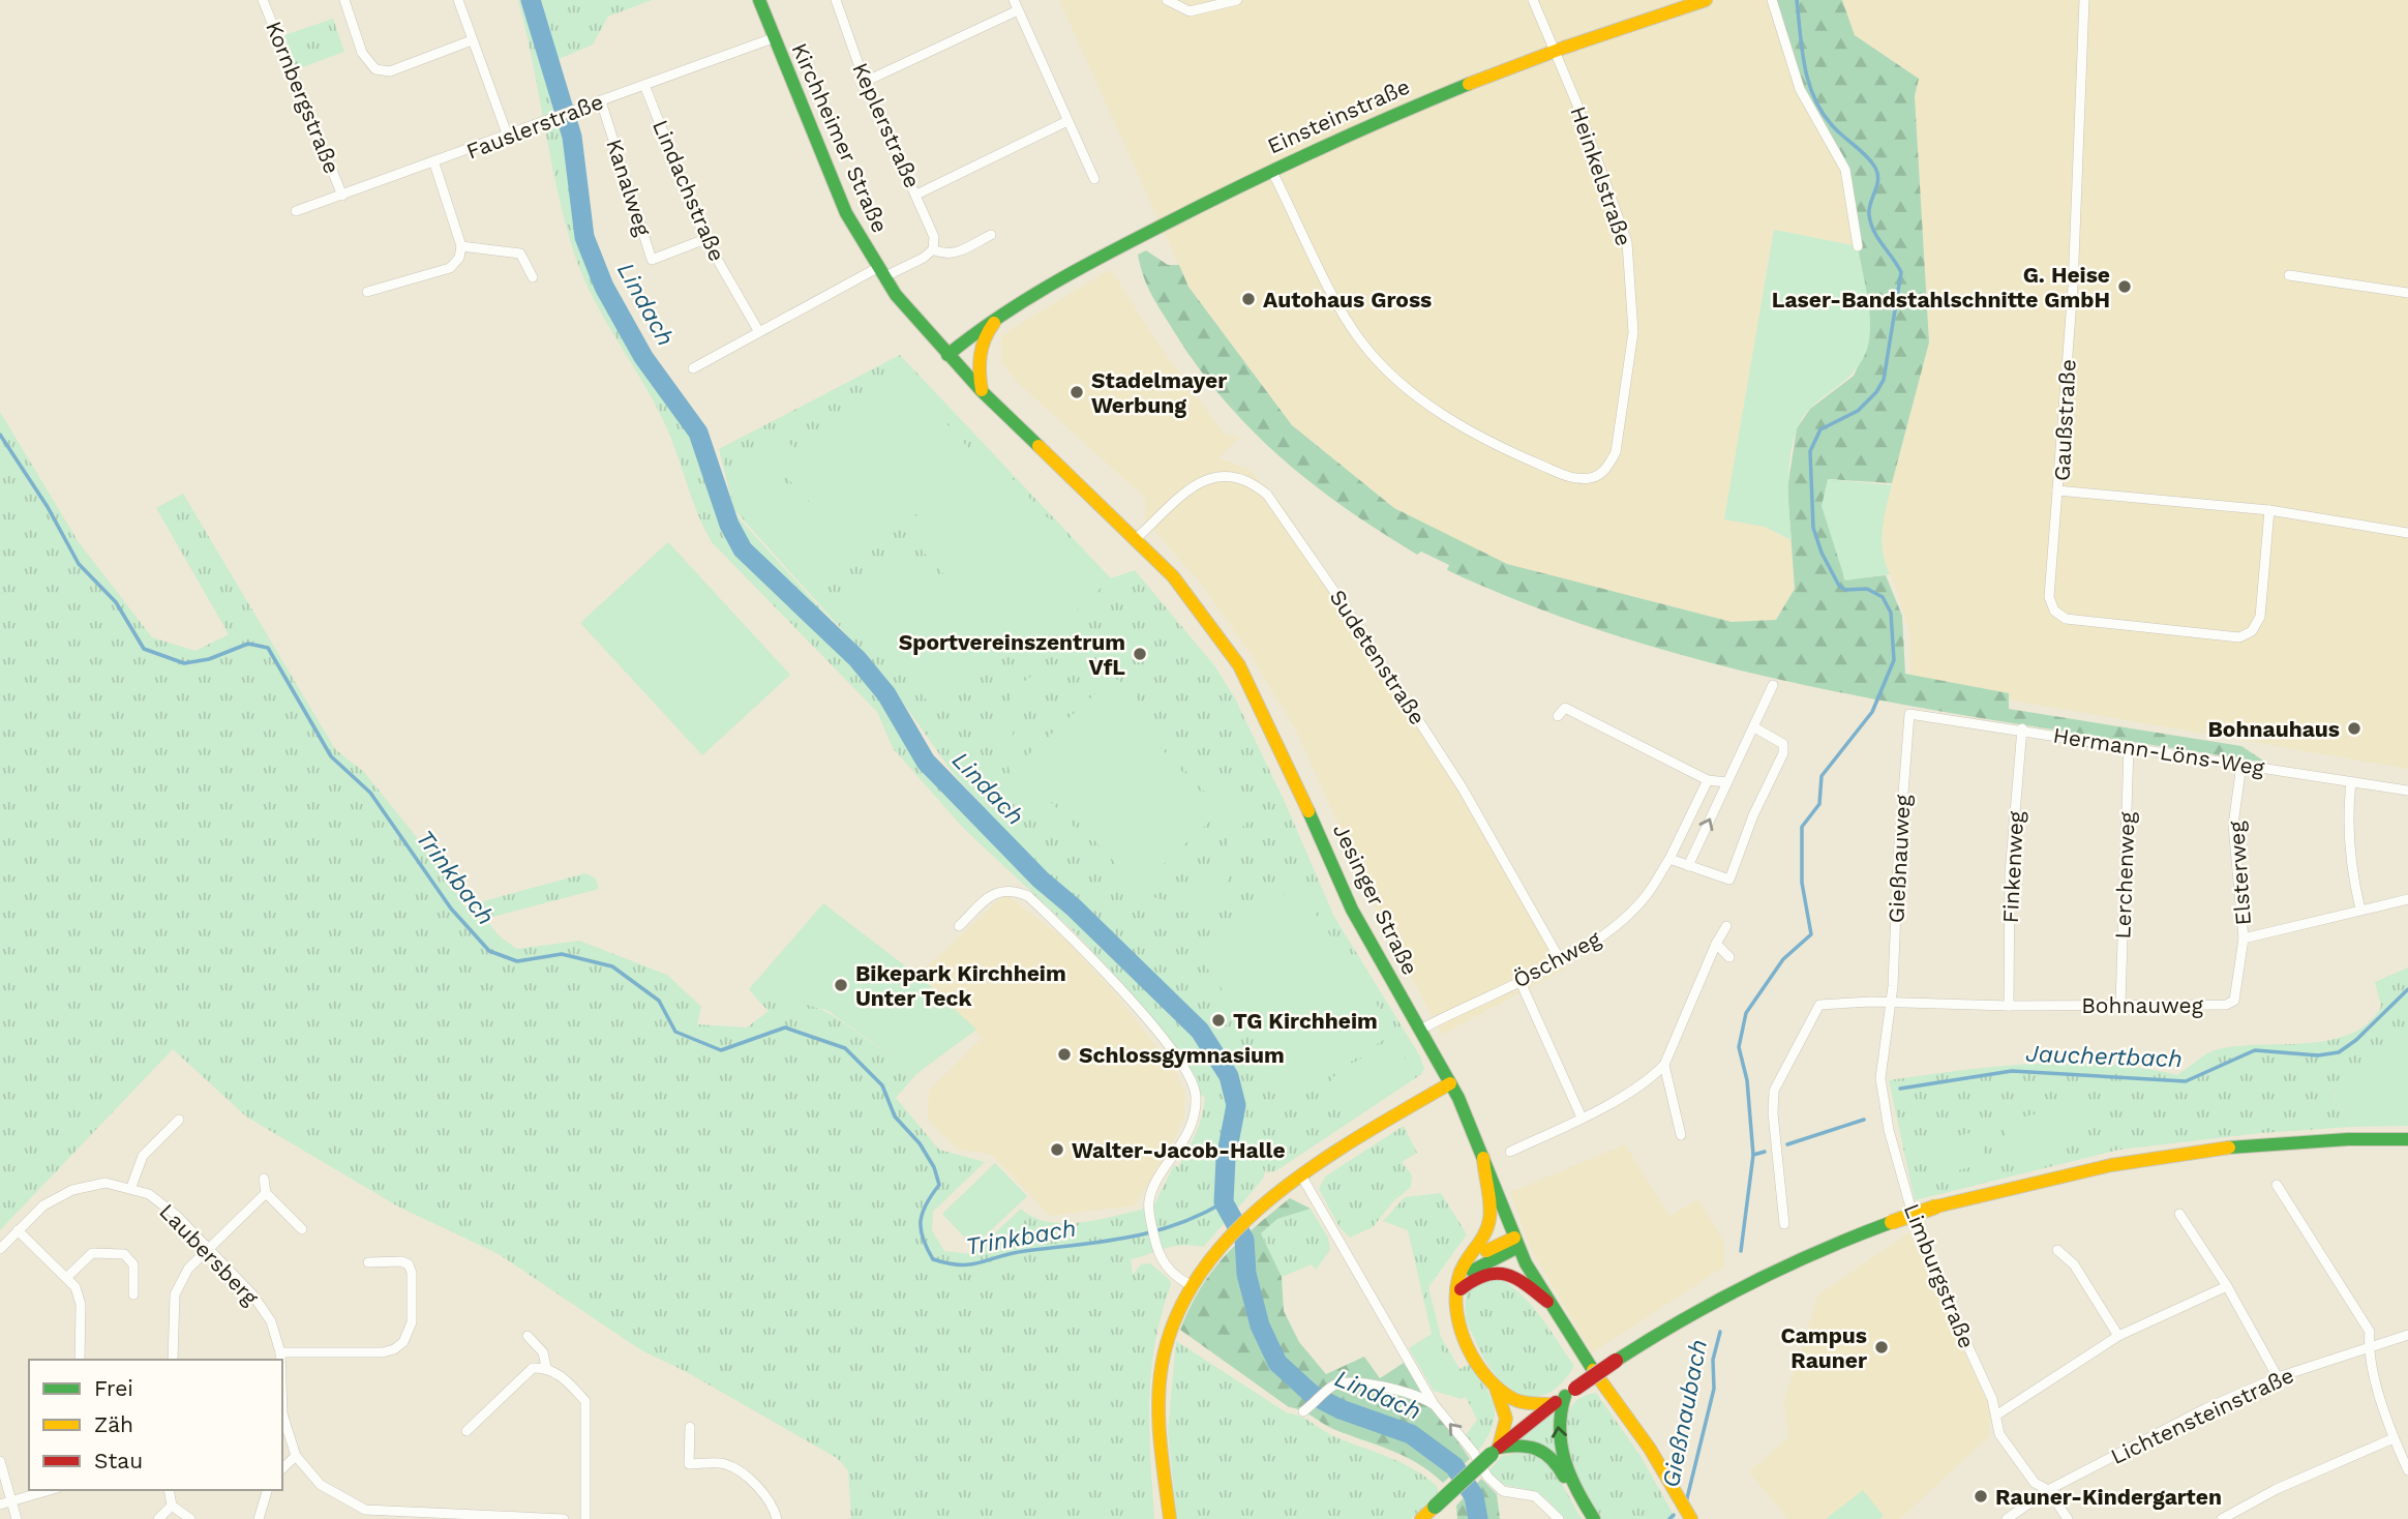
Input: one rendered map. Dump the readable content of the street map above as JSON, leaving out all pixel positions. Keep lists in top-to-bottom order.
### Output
{
  "streets": {
    "main road": ["Einsteinstraße", "Kirchheimer Straße", "Jesinger Straße"],
    "street": [
      "Kornbergstraße",
      "Keplerstraße",
      "Fauslerstraße",
      "Heinkelstraße",
      "Kanalweg",
      "Lindachstraße",
      "Gaußstraße",
      "Sudetenstraße",
      "Hermann-Löns-Weg",
      "Gießnauweg",
      "Finkenweg",
      "Elsterweg",
      "Lerchenweg",
      "Öschweg",
      "Bohnauweg",
      "Laubersberg",
      "Limburgstraße",
      "Lichtensteinstraße"
    ]
  },
  "crossings": [
    ["Kornbergstraße", "Fauslerstraße"],
    ["Einsteinstraße", "Kirchheimer Straße"],
    ["Einsteinstraße", "Heinkelstraße"],
    ["Einsteinstraße", "Jesinger Straße"],
    ["Fauslerstraße", "Kirchheimer Straße"],
    ["Fauslerstraße", "Kanalweg"],
    ["Fauslerstraße", "Lindachstraße"],
    ["Kirchheimer Straße", "Jesinger Straße"],
    ["Kanalweg", "Lindachstraße"],
    ["Sudetenstraße", "Jesinger Straße"],
    ["Sudetenstraße", "Öschweg"],
    ["Hermann-Löns-Weg", "Gießnauweg"],
    ["Hermann-Löns-Weg", "Finkenweg"],
    ["Hermann-Löns-Weg", "Elsterweg"],
    ["Hermann-Löns-Weg", "Lerchenweg"],
    ["Gießnauweg", "Bohnauweg"],
    ["Gießnauweg", "Limburgstraße"],
    ["Finkenweg", "Bohnauweg"],
    ["Elsterweg", "Bohnauweg"],
    ["Lerchenweg", "Bohnauweg"],
    ["Jesinger Straße", "Öschweg"],
    ["Bohnauweg", "Limburgstraße"],
    ["Limburgstraße", "Lichtensteinstraße"]
  ],
  "water": [
    "Lindach",
    "Trinkbach",
    "Jauchertbach",
    "Gießnaubach"
  ],
  "places": [
    "G. Heise Laser-Bandstahlschnitte GmbH",
    "Autohaus Gross",
    "Stadelmayer Werbung",
    "Sportvereinszentrum VfL",
    "Bohnauhaus",
    "Bikepark Kirchheim Unter Teck",
    "TG Kirchheim",
    "Schlossgymnasium",
    "Walter-Jacob-Halle",
    "Campus Rauner",
    "Rauner-Kindergarten"
  ],
  "legend": ["Frei", "Zäh", "Stau"]
}
